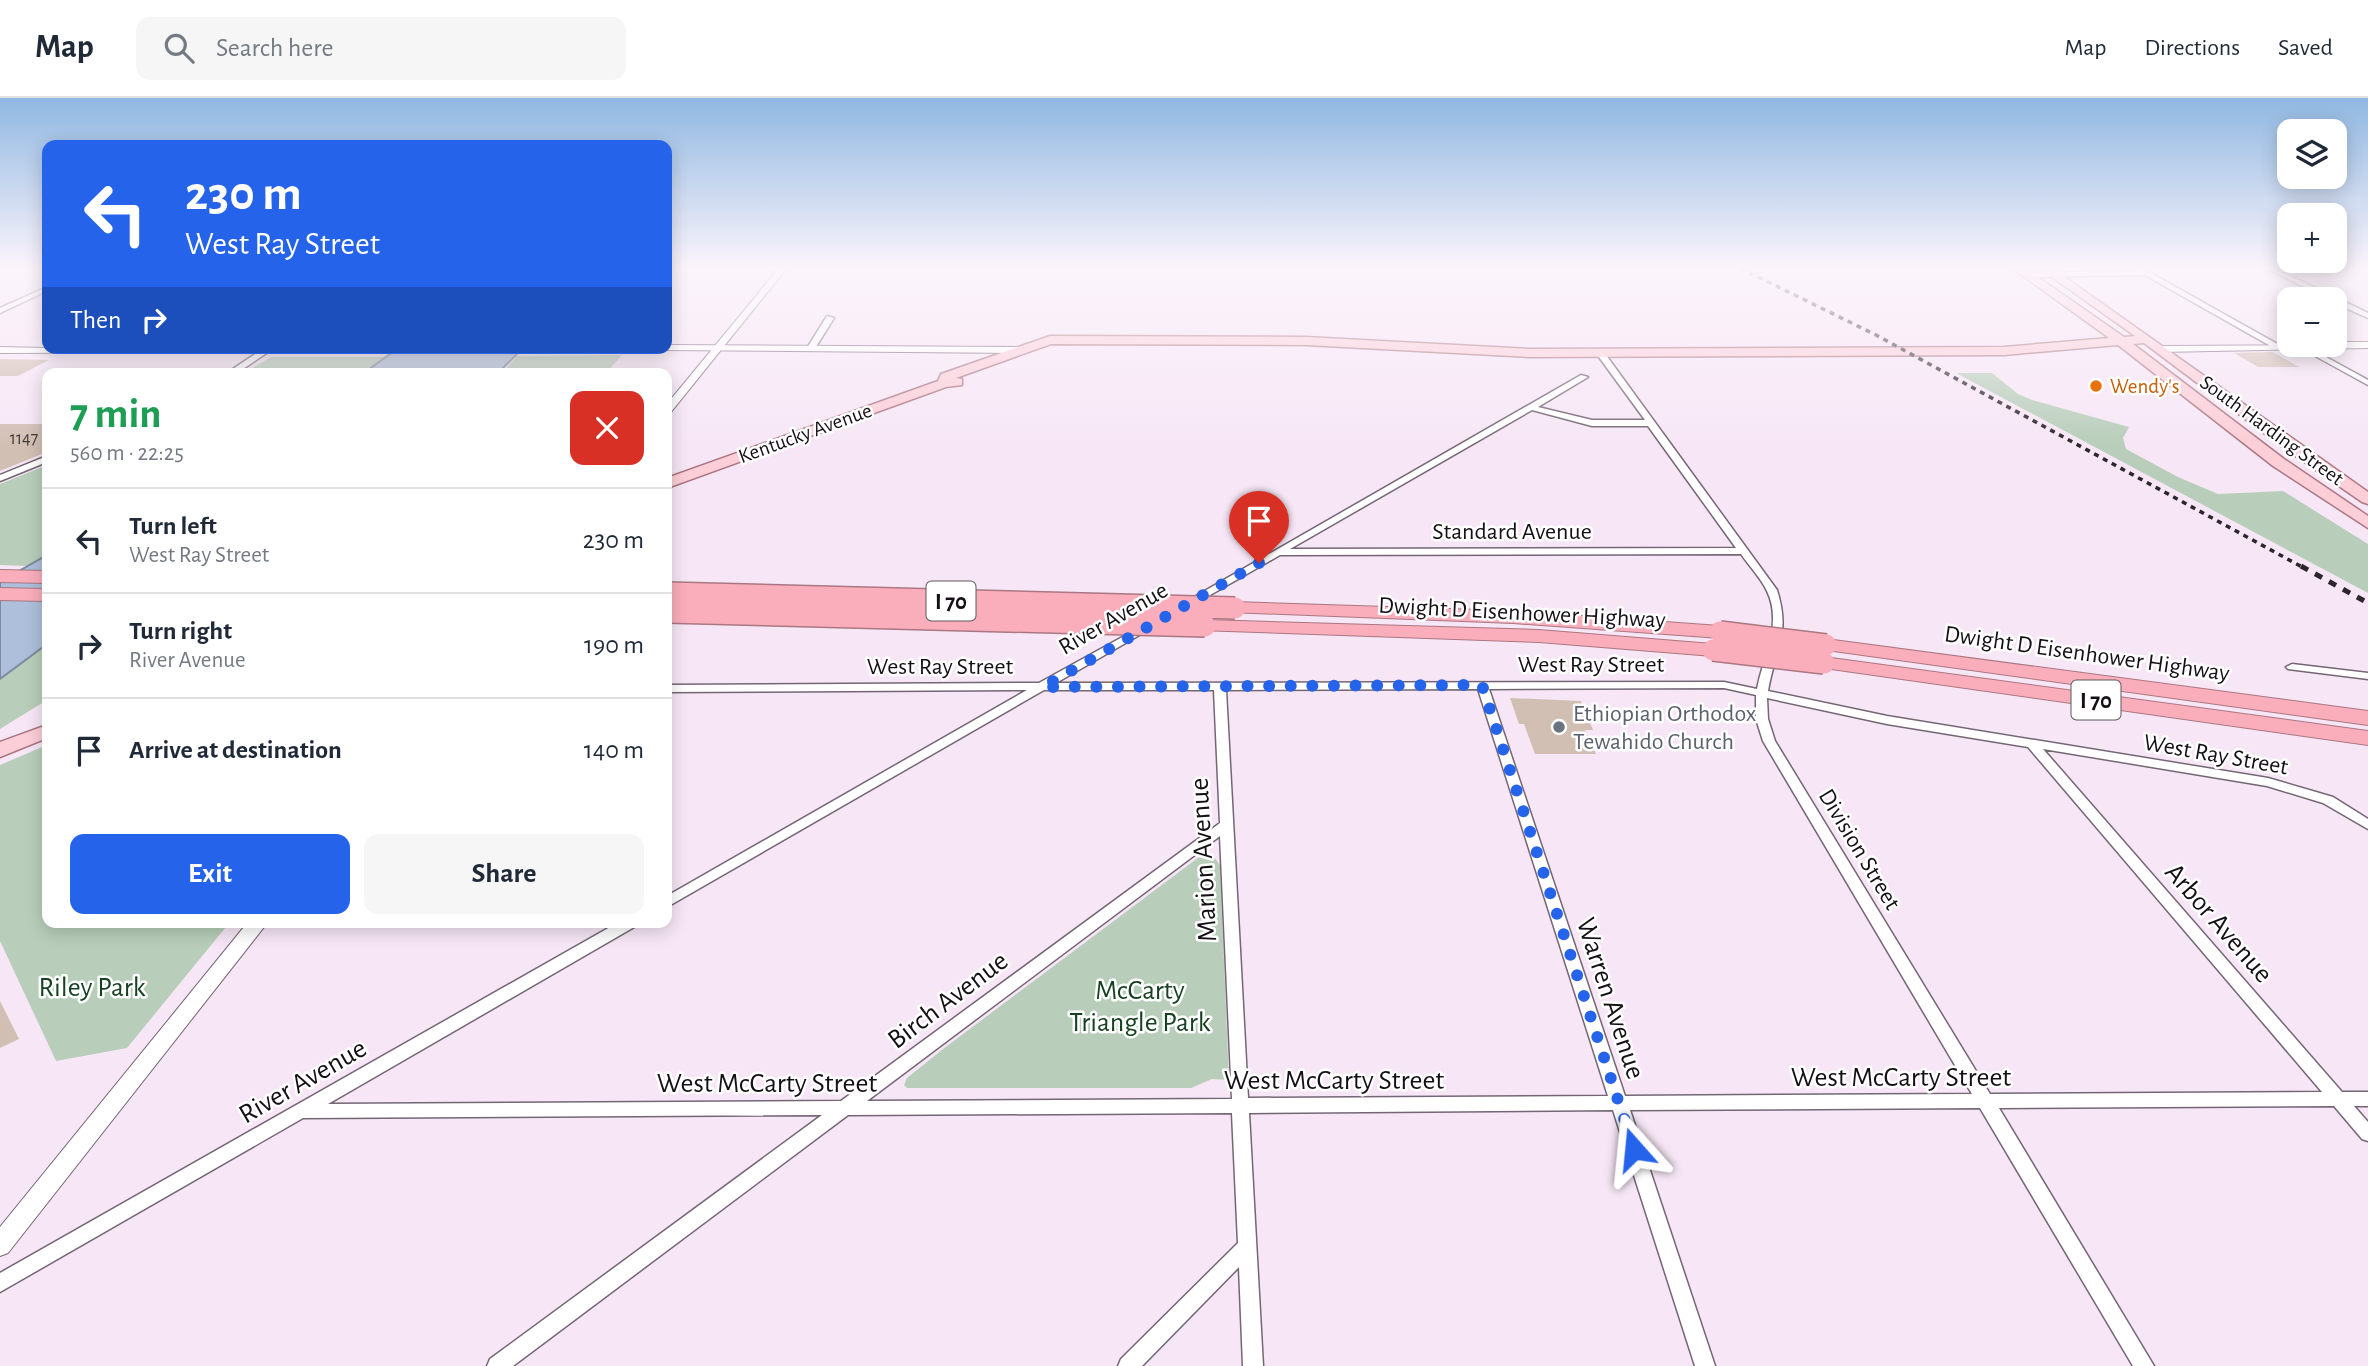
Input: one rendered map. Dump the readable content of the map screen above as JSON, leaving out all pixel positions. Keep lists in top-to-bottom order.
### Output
{
  "streets": {
    "highway": ["I 70", "Dwight D Eisenhower Highway"],
    "main road": ["South Harding Street", "Kentucky Avenue"],
    "street": [
      "Standard Avenue",
      "River Avenue",
      "West Ray Street",
      "Division Street",
      "Marion Avenue",
      "Arbor Avenue",
      "Warren Avenue",
      "Birch Avenue",
      "West McCarty Street"
    ]
  },
  "crossings": [
    ["Standard Avenue", "River Avenue"],
    ["Standard Avenue", "Division Street"],
    ["River Avenue", "West Ray Street"],
    ["River Avenue", "West McCarty Street"],
    ["West Ray Street", "Division Street"],
    ["West Ray Street", "Marion Avenue"],
    ["West Ray Street", "Arbor Avenue"],
    ["West Ray Street", "Warren Avenue"],
    ["Division Street", "West McCarty Street"],
    ["Marion Avenue", "Birch Avenue"],
    ["Marion Avenue", "West McCarty Street"],
    ["Arbor Avenue", "West McCarty Street"],
    ["Warren Avenue", "West McCarty Street"],
    ["Birch Avenue", "West McCarty Street"]
  ],
  "parks": ["Riley Park", "McCarty Triangle Park"],
  "places": ["Wendy's", "Ethiopian Orthodox Tewahido Church"],
  "house_numbers": ["1147"],
  "page": {
    "header": "Map",
    "search": "Search here",
    "nav": ["Map", "Directions", "Saved"],
    "map_buttons": ["+", "−"],
    "turn": ["230 m", "West Ray Street"],
    "then": "Then",
    "heading": ["7 min", "560 m · 22:25"],
    "list": [
      {
        "name": "Turn left",
        "note": "West Ray Street",
        "value": "230 m"
      },
      {
        "name": "Turn right",
        "note": "River Avenue",
        "value": "190 m"
      },
      {
        "name": "Arrive at destination",
        "value": "140 m"
      }
    ],
    "buttons": ["Exit", "Share"]
  }
}
